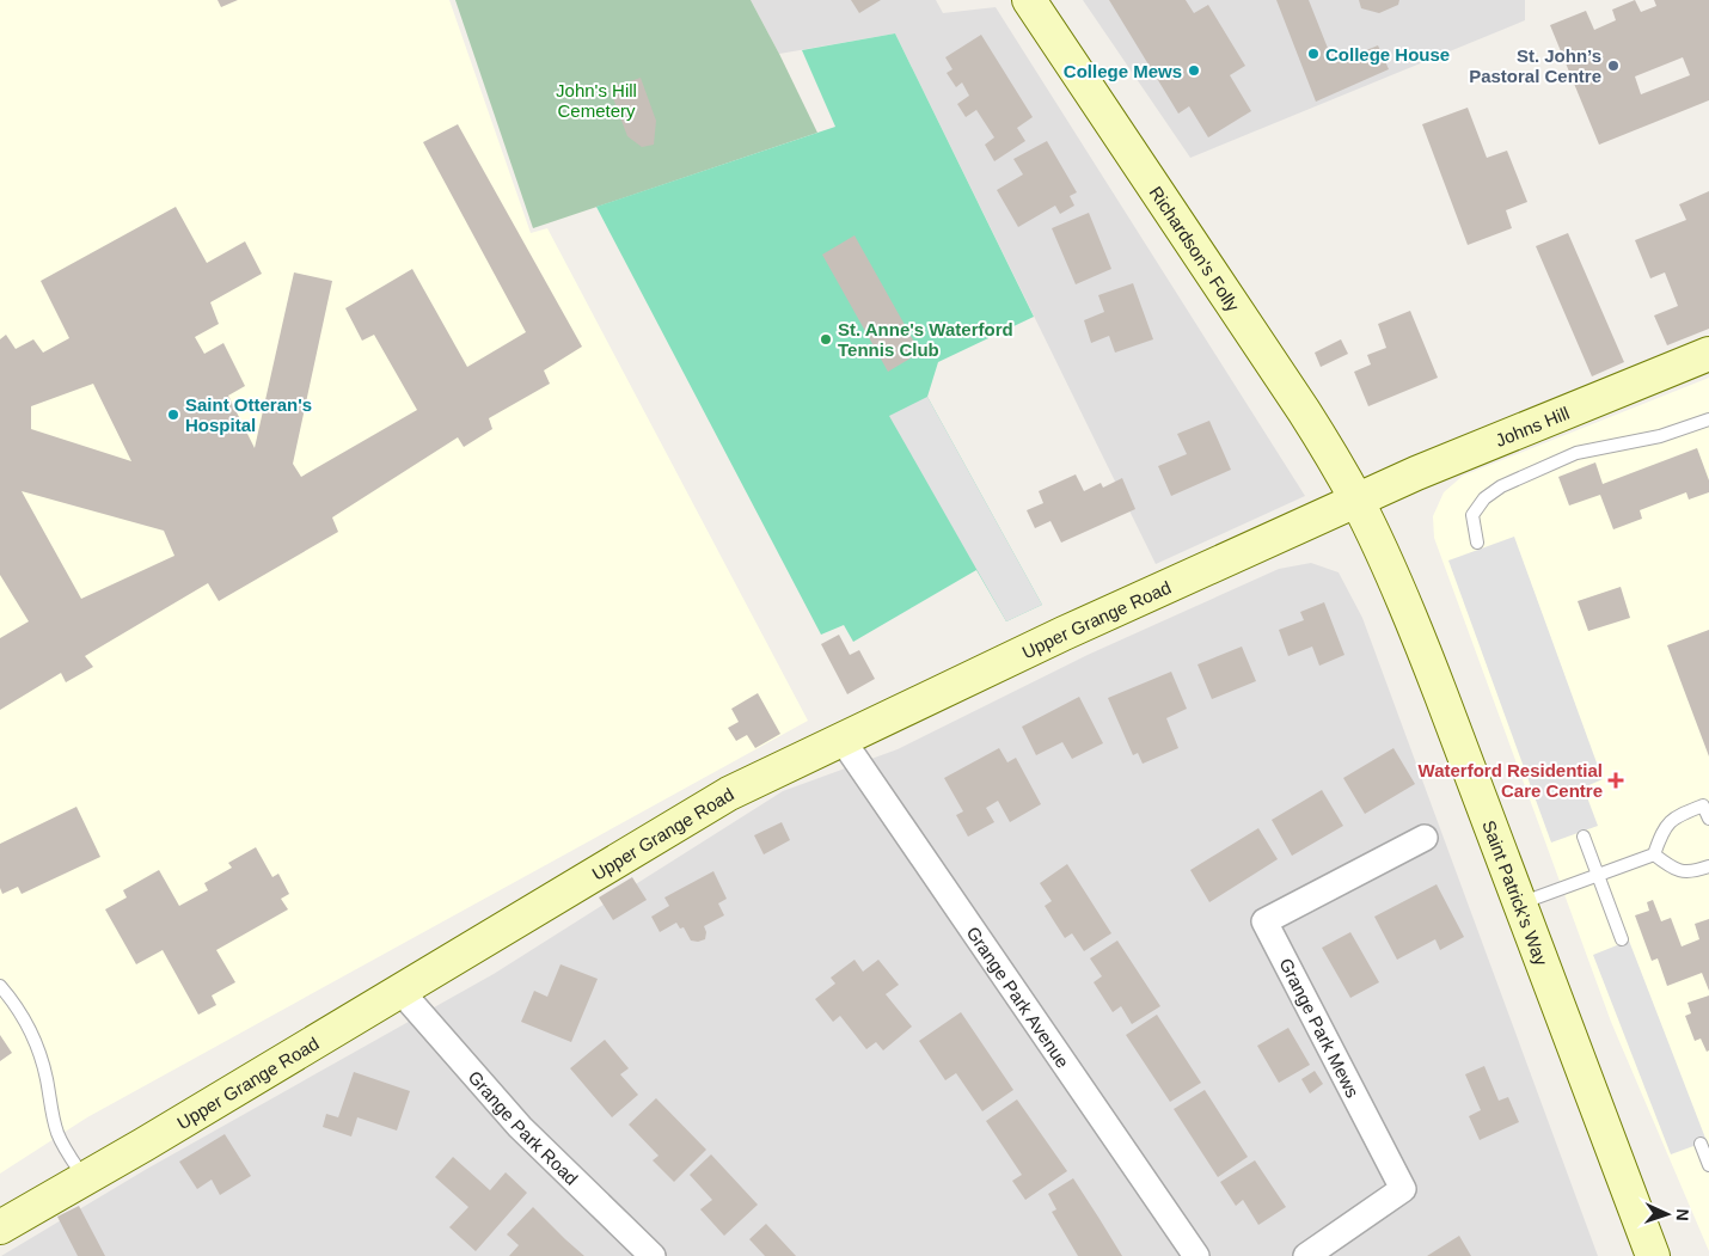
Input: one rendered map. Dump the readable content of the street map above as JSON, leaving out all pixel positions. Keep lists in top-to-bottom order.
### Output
{
  "streets": {
    "street": [
      "Richardson's Folly",
      "Johns Hill",
      "Upper Grange Road",
      "Saint Patrick's Way",
      "Grange Park Avenue",
      "Grange Park Mews",
      "Grange Park Road"
    ]
  },
  "crossings": [
    ["Richardson's Folly", "Johns Hill"],
    ["Richardson's Folly", "Upper Grange Road"],
    ["Richardson's Folly", "Saint Patrick's Way"],
    ["Johns Hill", "Upper Grange Road"],
    ["Johns Hill", "Saint Patrick's Way"],
    ["Upper Grange Road", "Saint Patrick's Way"],
    ["Upper Grange Road", "Grange Park Avenue"],
    ["Upper Grange Road", "Grange Park Road"]
  ],
  "parks": ["John's Hill Cemetery"],
  "places": {
    "other": [
      "College House",
      "St. John’s Pastoral Centre",
      "College Mews",
      "St. Anne's Waterford Tennis Club",
      "Saint Otteran's Hospital"
    ],
    "health": ["Waterford Residential Care Centre"]
  },
  "north": "right"
}
